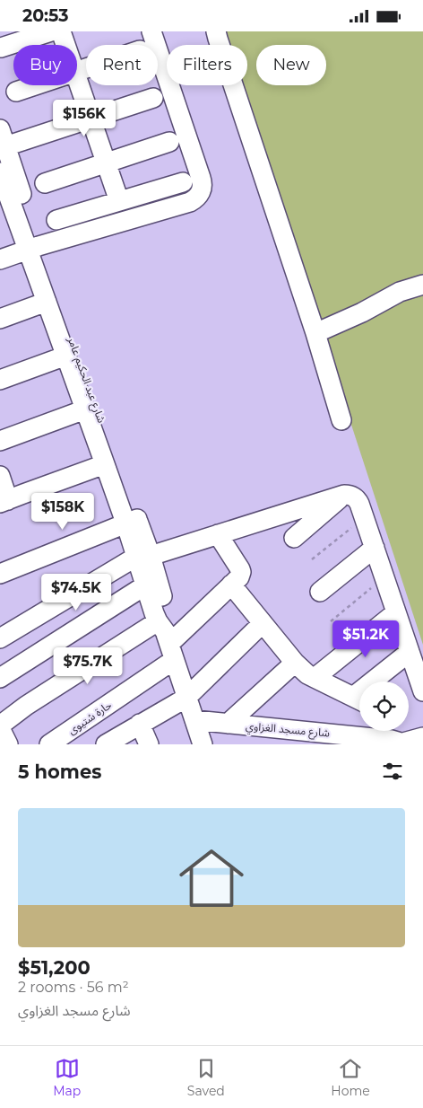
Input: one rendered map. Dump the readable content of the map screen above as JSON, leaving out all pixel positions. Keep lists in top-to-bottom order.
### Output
{
  "streets": {
    "street": ["شارع عبد الحكيم عامر", "حارة شتيوى", "شارع مسجد الغزاوي"]
  },
  "crossings": [
    ["شارع عبد الحكيم عامر", "حارة شتيوى"],
    ["شارع عبد الحكيم عامر", "شارع مسجد الغزاوي"]
  ],
  "page": {
    "status": "20:53",
    "chip": [
      "Buy",
      "Rent",
      "Filters",
      "New"
    ],
    "price": [
      "$156K",
      "$158K",
      "$74.5K",
      "$51.2K",
      "$75.7K"
    ],
    "heading": "5 homes",
    "list": [
      {
        "name": "$51,200",
        "note": "2 rooms · 56 m² · شارع مسجد الغزاوي"
      }
    ],
    "tabs": ["Map", "Saved", "Home"]
  }
}
